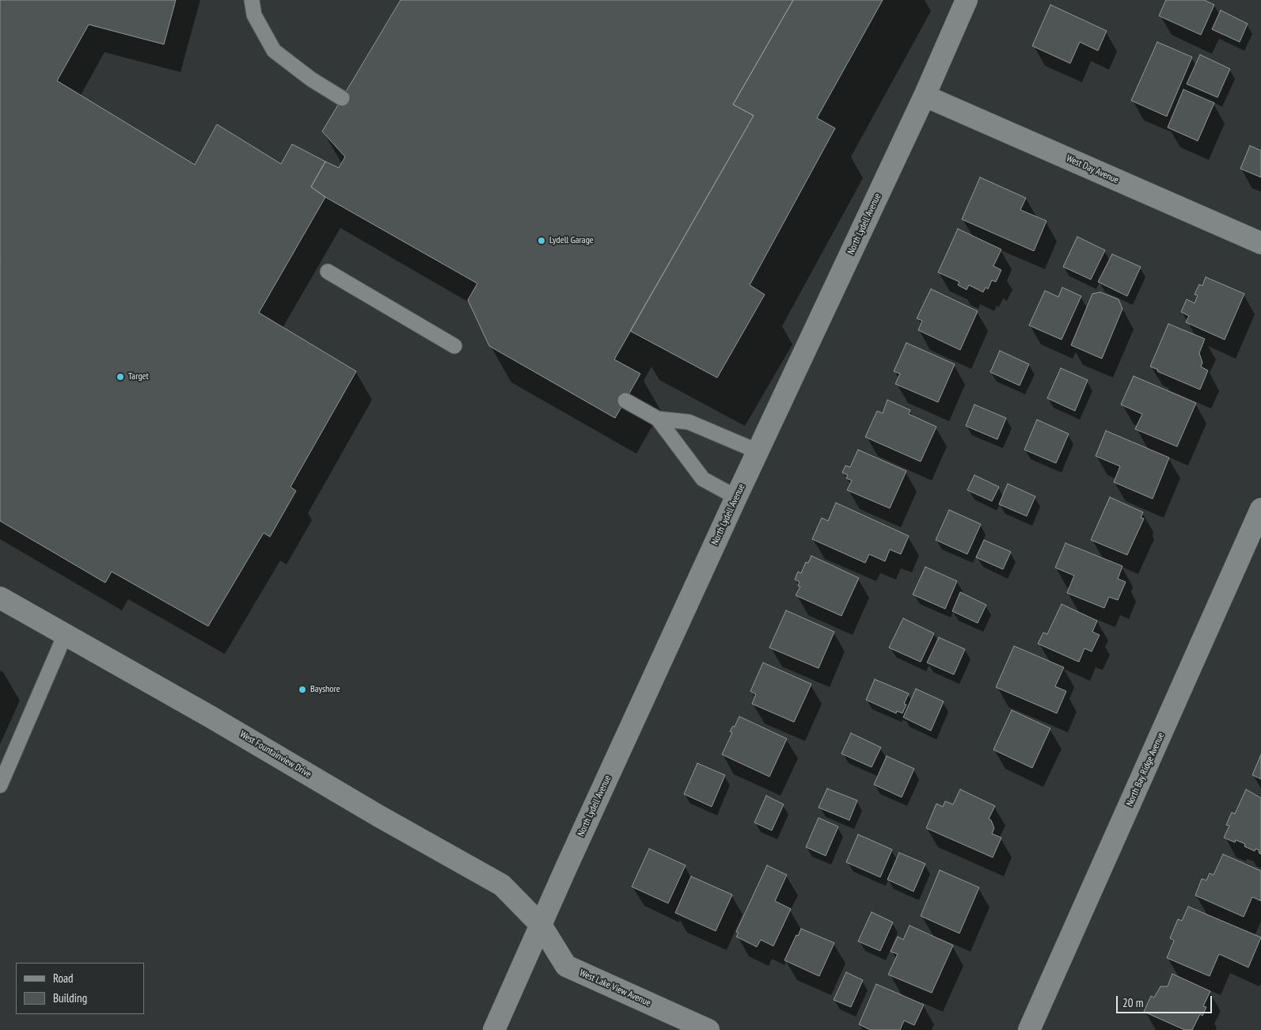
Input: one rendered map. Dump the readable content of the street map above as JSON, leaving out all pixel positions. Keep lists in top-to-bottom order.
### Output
{
  "streets": {
    "street": [
      "West Day Avenue",
      "North Lydell Avenue",
      "West Fountainview Drive",
      "North Bay Ridge Avenue",
      "West Lake View Avenue"
    ]
  },
  "crossings": [
    ["West Day Avenue", "North Lydell Avenue"],
    ["North Lydell Avenue", "West Fountainview Drive"],
    ["North Lydell Avenue", "West Lake View Avenue"],
    ["West Fountainview Drive", "West Lake View Avenue"]
  ],
  "places": ["Lydell Garage", "Target", "Bayshore"],
  "legend": ["Road", "Building"],
  "scale_bar": "20 m"
}
